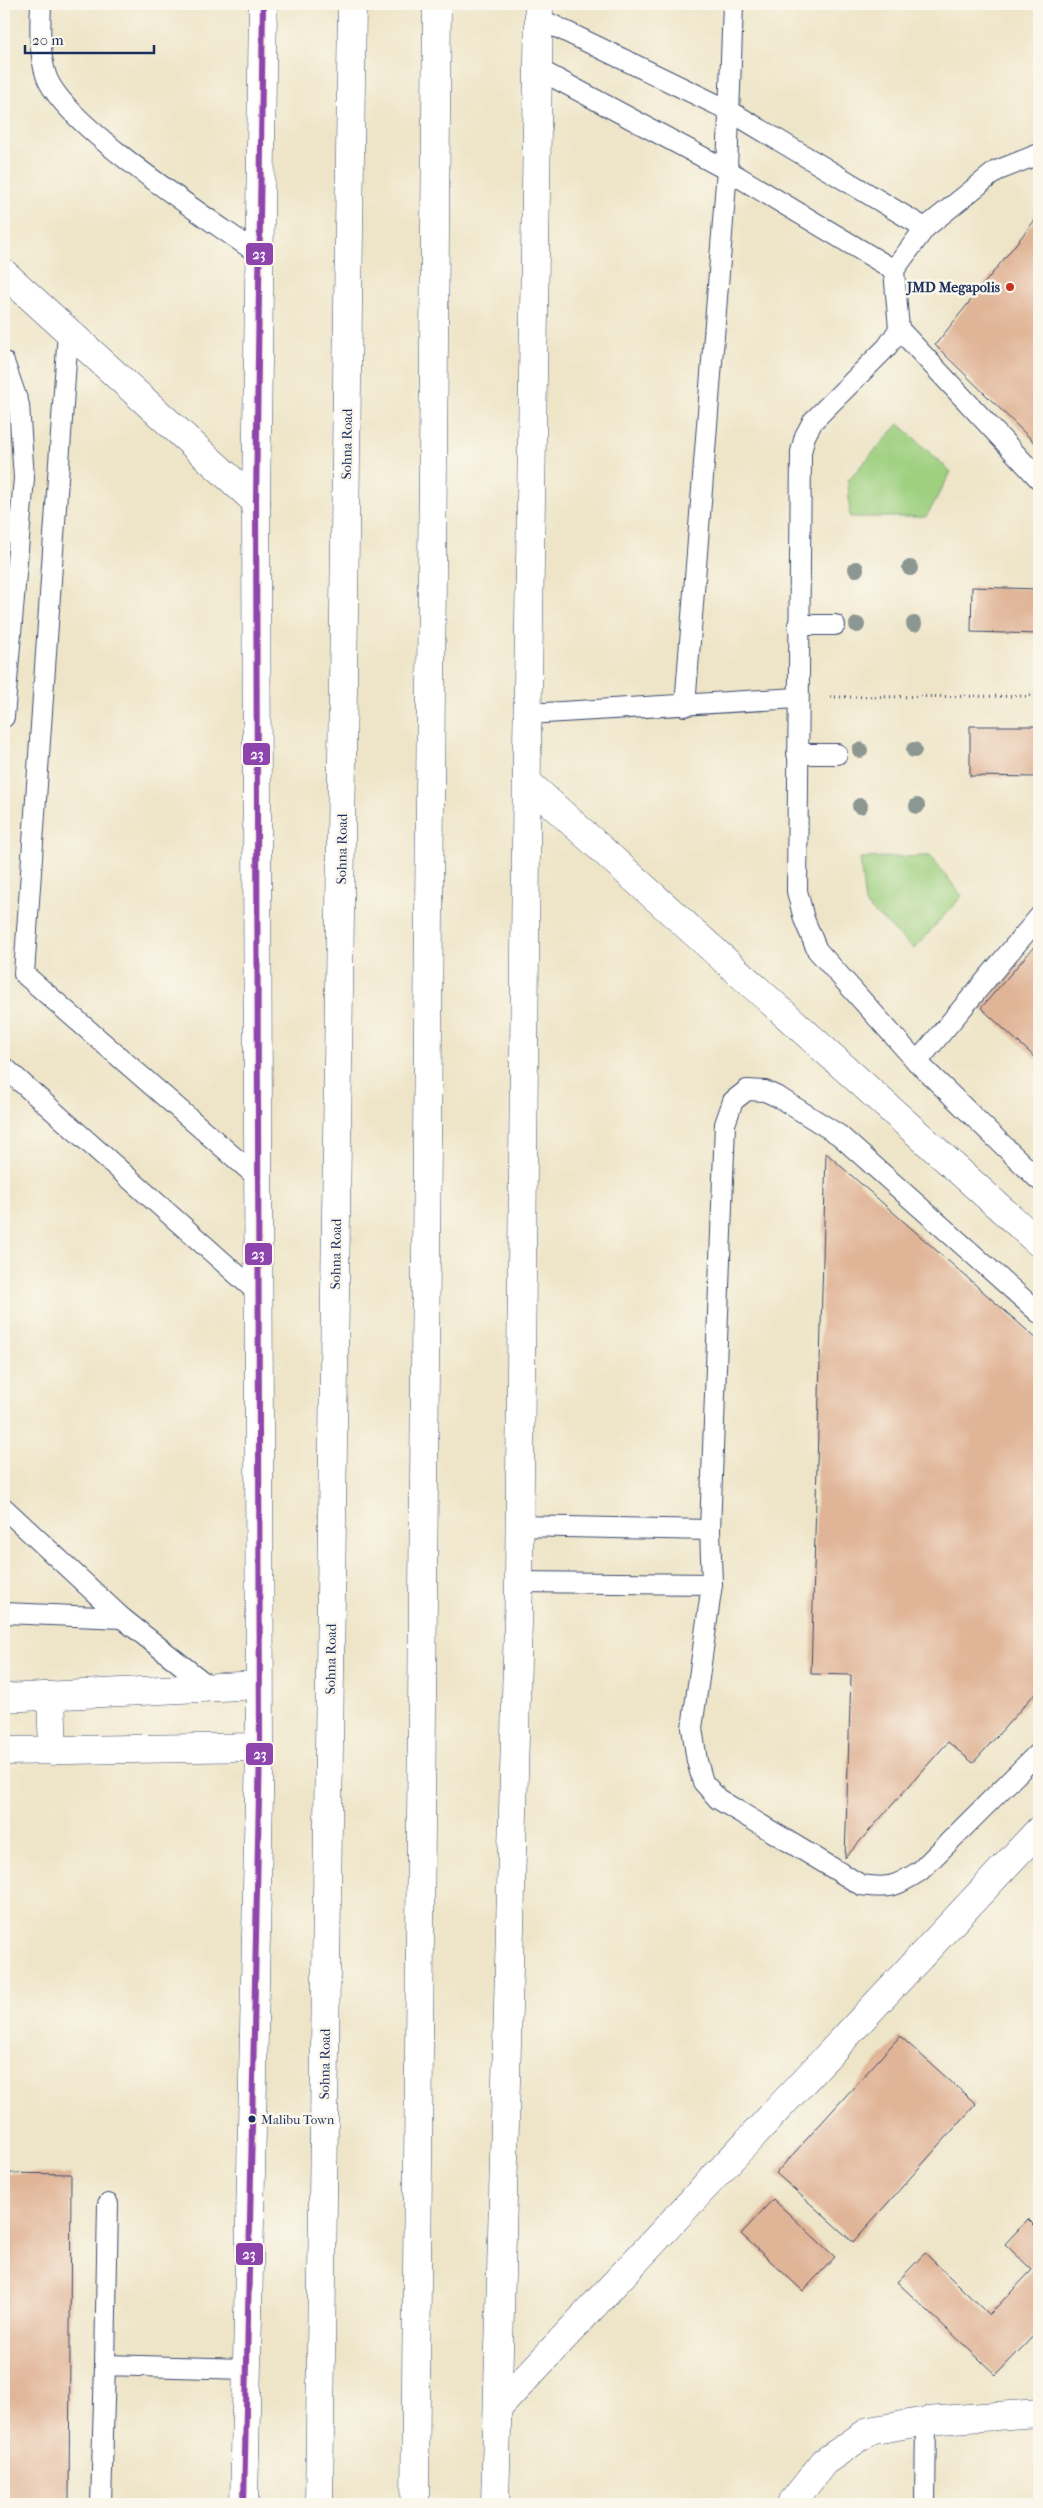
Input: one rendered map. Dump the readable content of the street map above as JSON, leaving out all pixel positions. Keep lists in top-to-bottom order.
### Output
{
  "streets": {
    "main road": ["Sohna Road"]
  },
  "places": ["JMD Megapolis", "Malibu Town"],
  "lines": ["transit line 23"],
  "scale_bar": "20 m"
}
